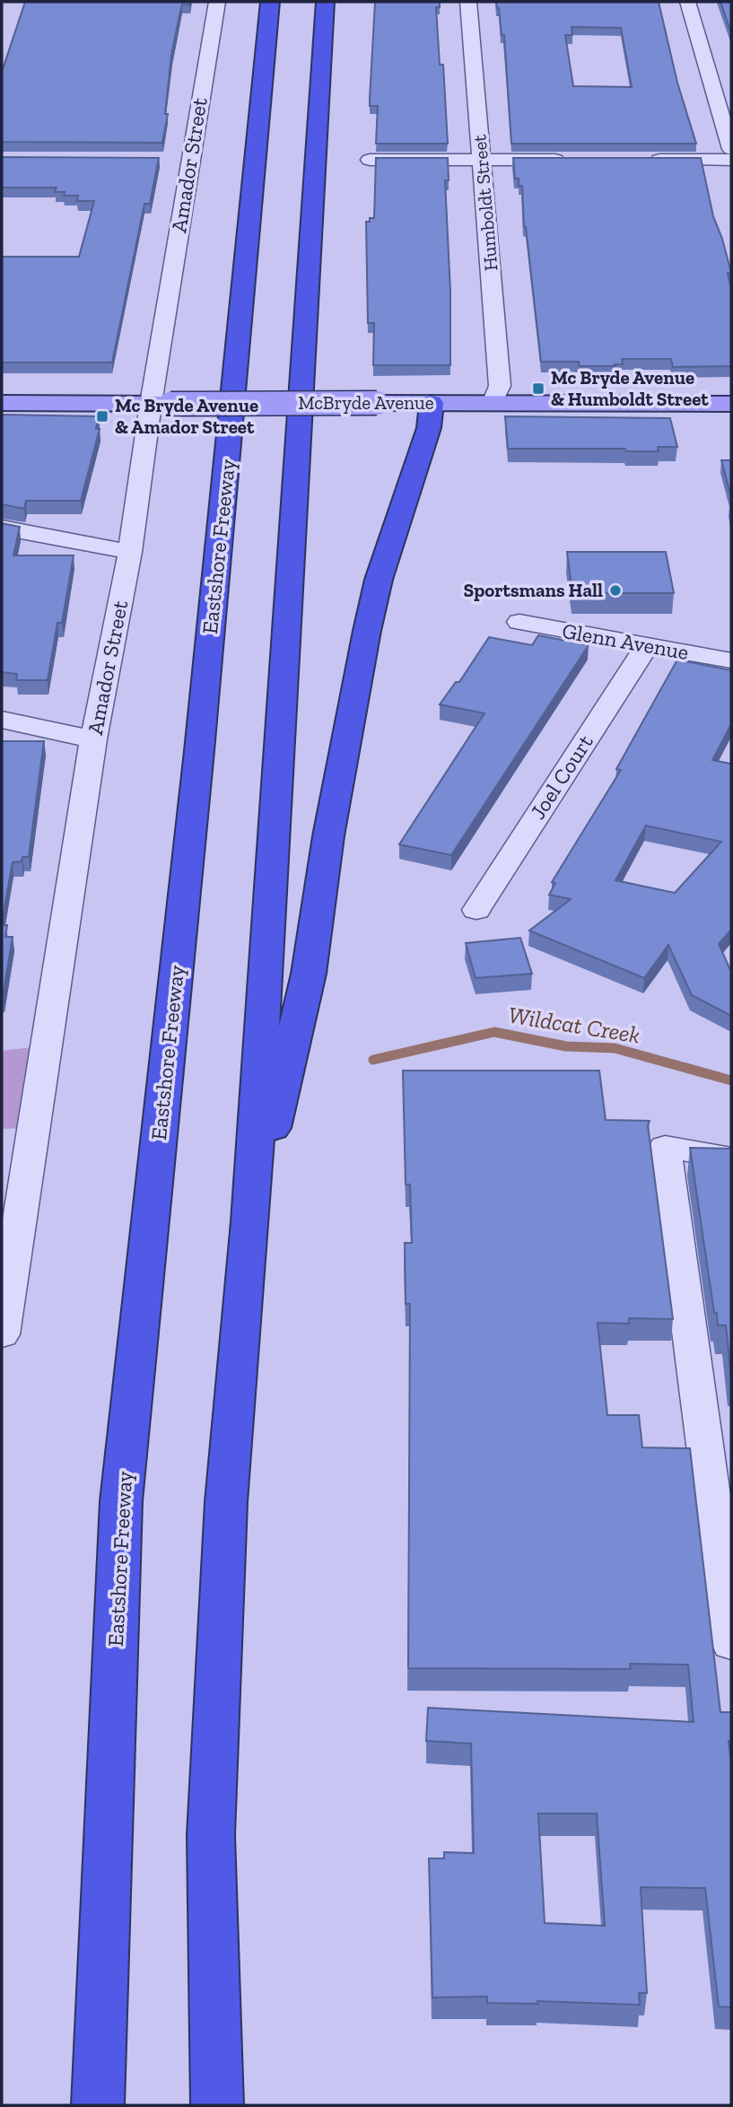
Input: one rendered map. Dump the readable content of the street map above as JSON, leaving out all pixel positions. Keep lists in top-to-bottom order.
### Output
{
  "streets": {
    "highway": ["Eastshore Freeway"],
    "main road": ["McBryde Avenue"],
    "street": [
      "Amador Street",
      "Humboldt Street",
      "Glenn Avenue",
      "Joel Court"
    ]
  },
  "crossings": [
    ["Amador Street", "McBryde Avenue"],
    ["Humboldt Street", "McBryde Avenue"],
    ["Glenn Avenue", "Joel Court"]
  ],
  "water": ["Wildcat Creek"],
  "places": {
    "transit": ["Mc Bryde Avenue & Humboldt Street", "Mc Bryde Avenue & Amador Street"],
    "other": ["Sportsmans Hall"]
  }
}
